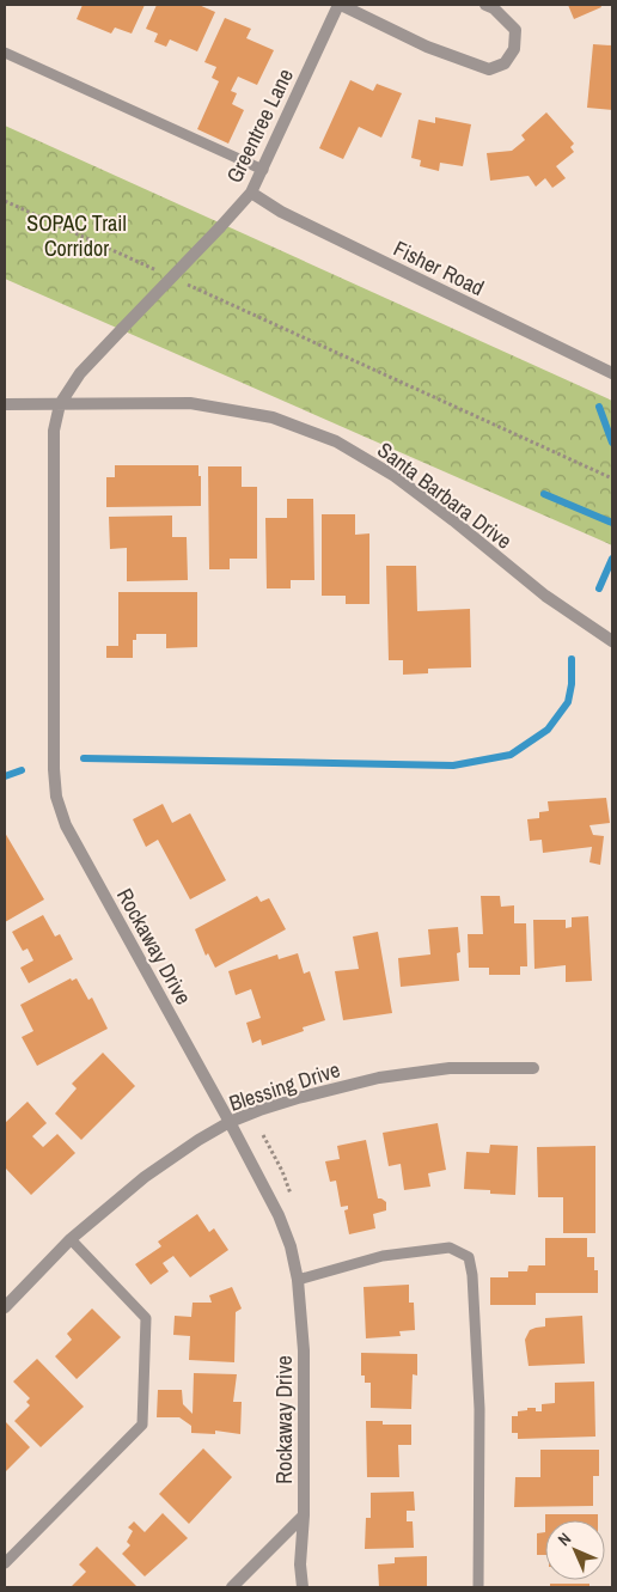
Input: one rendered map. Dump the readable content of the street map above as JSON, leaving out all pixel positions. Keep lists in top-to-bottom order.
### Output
{
  "streets": {
    "street": [
      "Greentree Lane",
      "Fisher Road",
      "Santa Barbara Drive",
      "Rockaway Drive",
      "Blessing Drive"
    ]
  },
  "crossings": [
    ["Greentree Lane", "Fisher Road"],
    ["Greentree Lane", "Rockaway Drive"],
    ["Santa Barbara Drive", "Rockaway Drive"],
    ["Rockaway Drive", "Blessing Drive"]
  ],
  "parks": ["SOPAC Trail Corridor"],
  "north": "top left"
}
